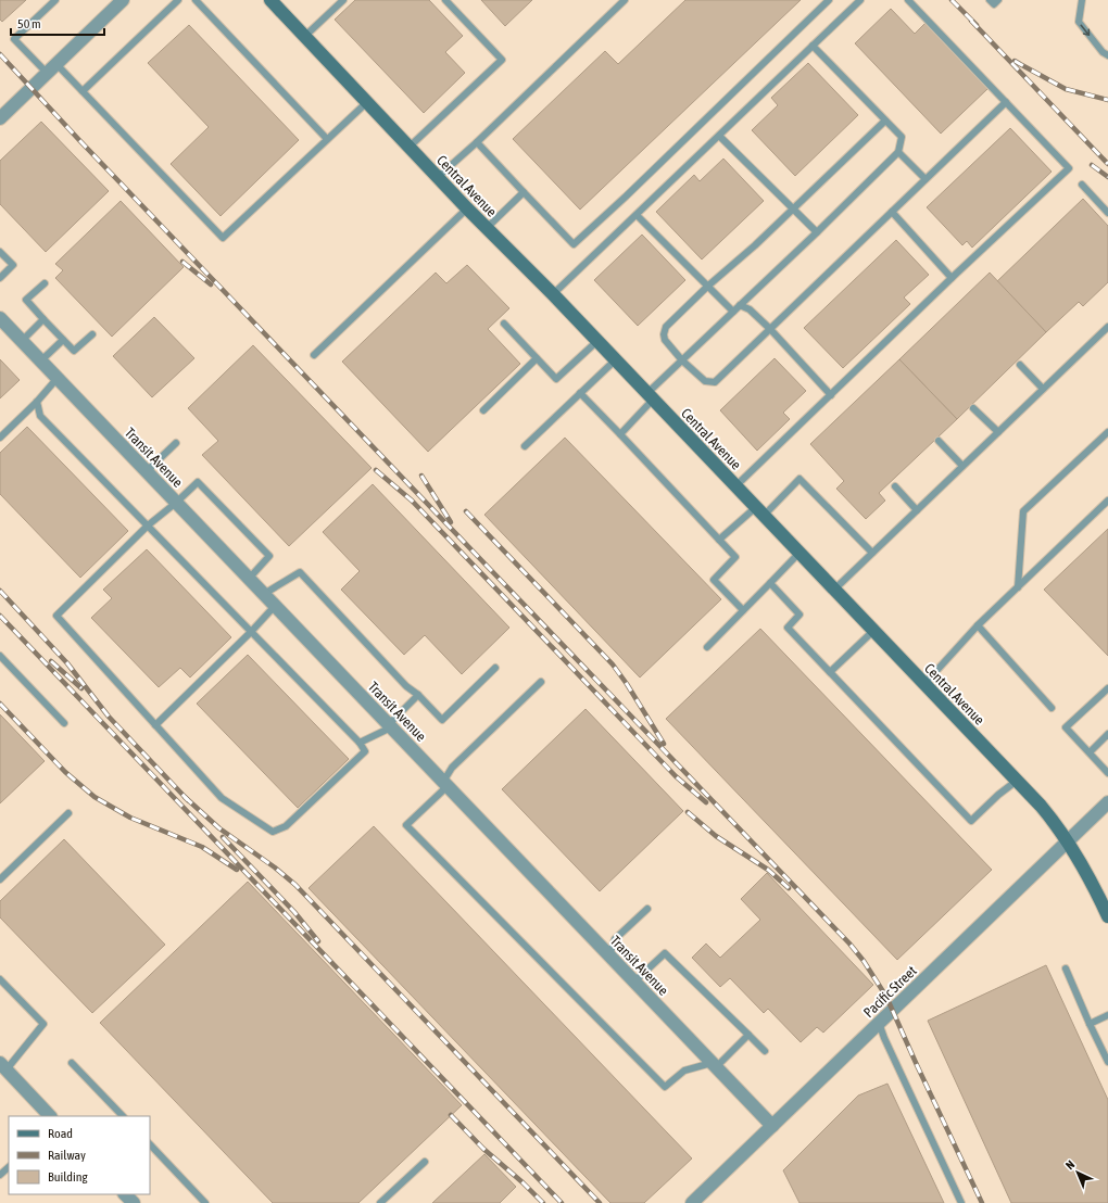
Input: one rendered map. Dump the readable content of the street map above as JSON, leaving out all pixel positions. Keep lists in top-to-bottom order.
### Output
{
  "streets": {
    "street": ["Central Avenue", "Transit Avenue", "Pacific Street"]
  },
  "crossings": [
    ["Central Avenue", "Pacific Street"],
    ["Transit Avenue", "Pacific Street"]
  ],
  "legend": ["Road", "Railway", "Building"],
  "scale_bar": "50 m",
  "north": "top left"
}
